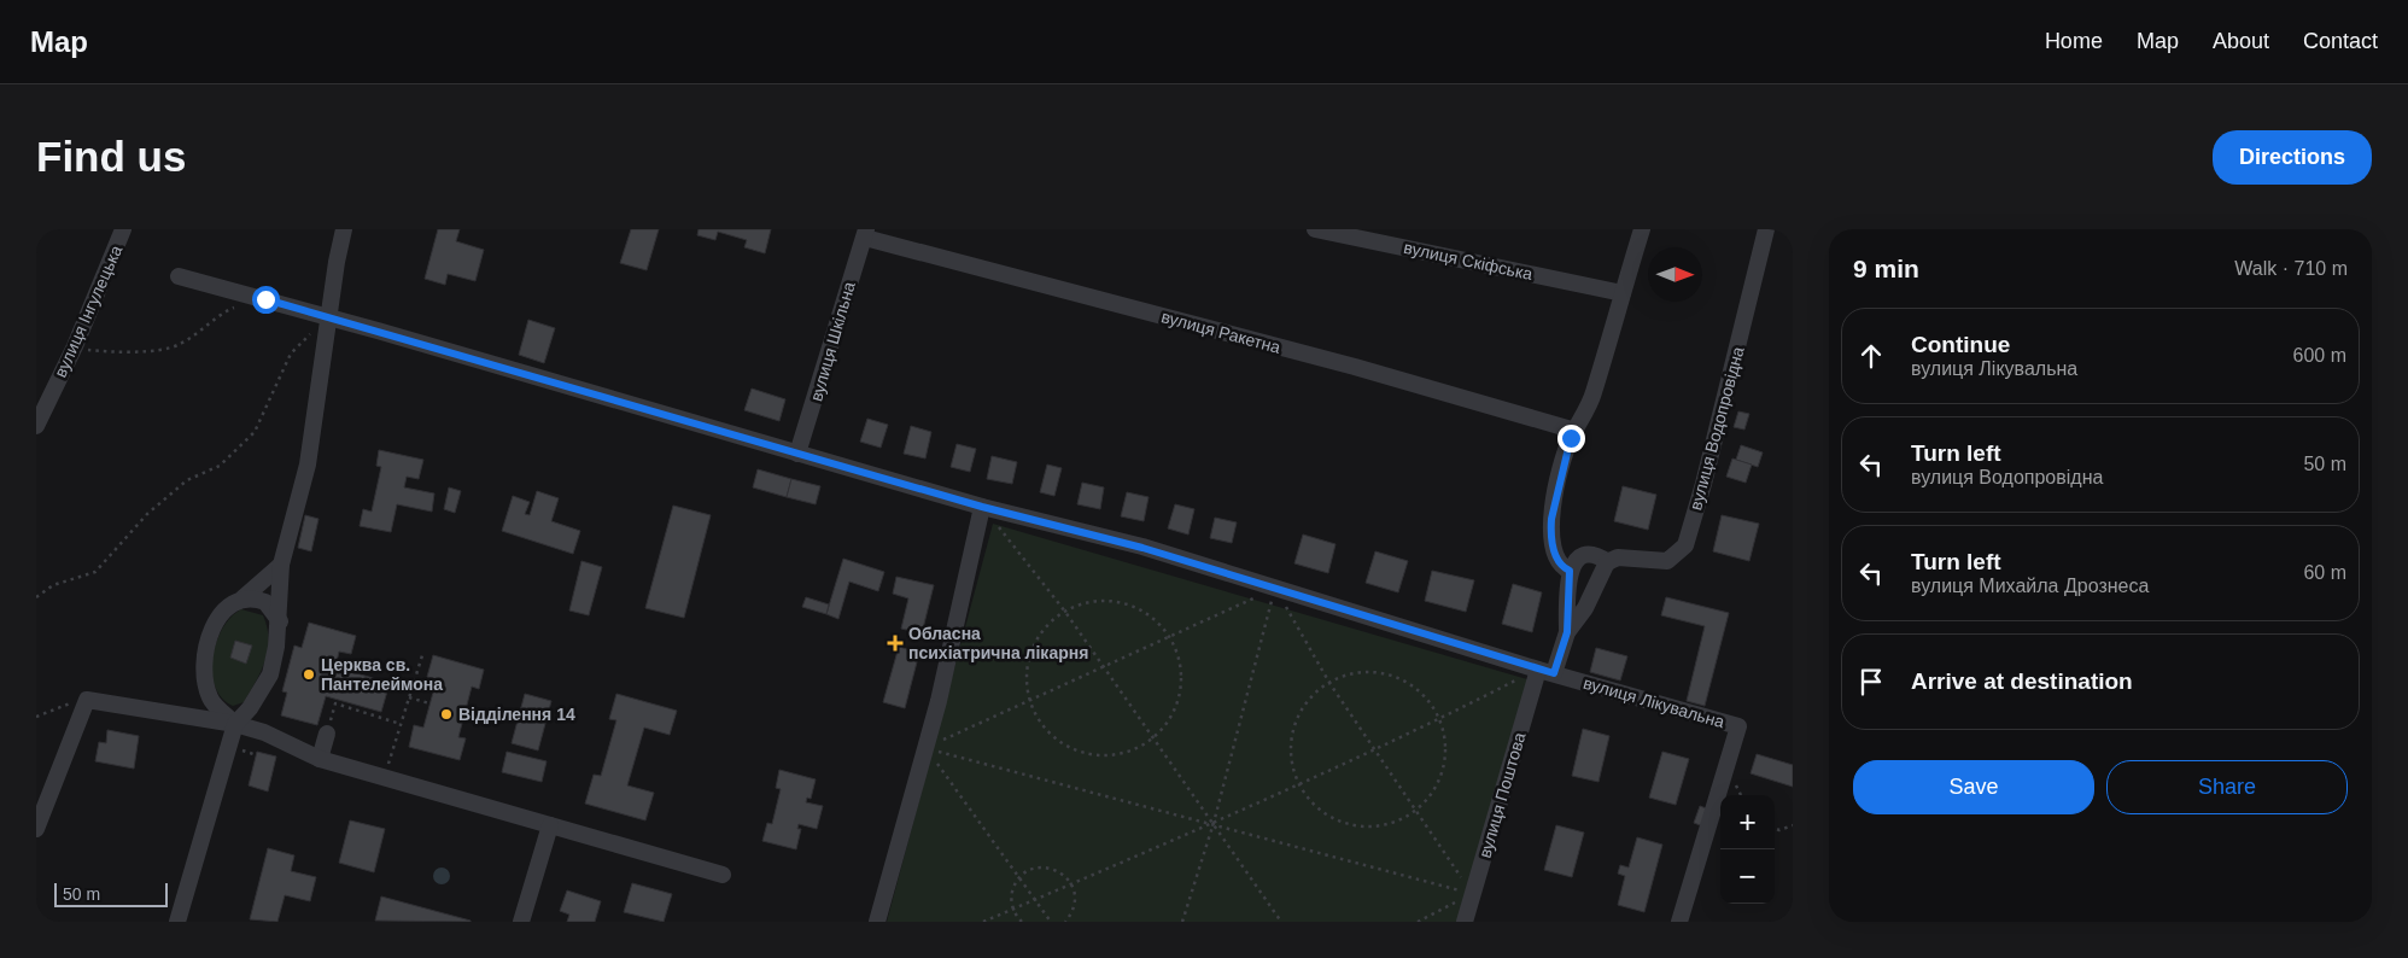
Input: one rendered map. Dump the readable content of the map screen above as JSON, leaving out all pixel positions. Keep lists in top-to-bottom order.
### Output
{
  "streets": {
    "street": [
      "вулиця Скіфська",
      "вулиця Інгулецька",
      "вулиця Ракетна",
      "вулиця Шкільна",
      "вулиця Водопровідна",
      "вулиця Лікувальна",
      "вулиця Поштова"
    ]
  },
  "crossings": [
    ["вулиця Ракетна", "вулиця Шкільна"],
    ["вулиця Шкільна", "вулиця Лікувальна"],
    ["вулиця Лікувальна", "вулиця Поштова"]
  ],
  "places": {
    "health": ["Обласна психіатрична лікарня"],
    "other": ["Церква св. Пантелеймона", "Відділення 14"]
  },
  "scale_bar": "50 m",
  "north": "right",
  "page": {
    "header": "Map",
    "nav": [
      "Home",
      "Map",
      "About",
      "Contact"
    ],
    "buttons": [
      "Directions",
      ["Save", "Share"]
    ],
    "title": "Find us",
    "heading": ["9 min", "Walk · 710 m"],
    "list": [
      ["Continue", "вулиця Лікувальна", "600 m"],
      ["Turn left", "вулиця Водопровідна", "50 m"],
      ["Turn left", "вулиця Михайла Дрознеса", "60 m"],
      "Arrive at destination"
    ],
    "map_buttons": ["+", "−"],
    "scale": "50 m"
  }
}
